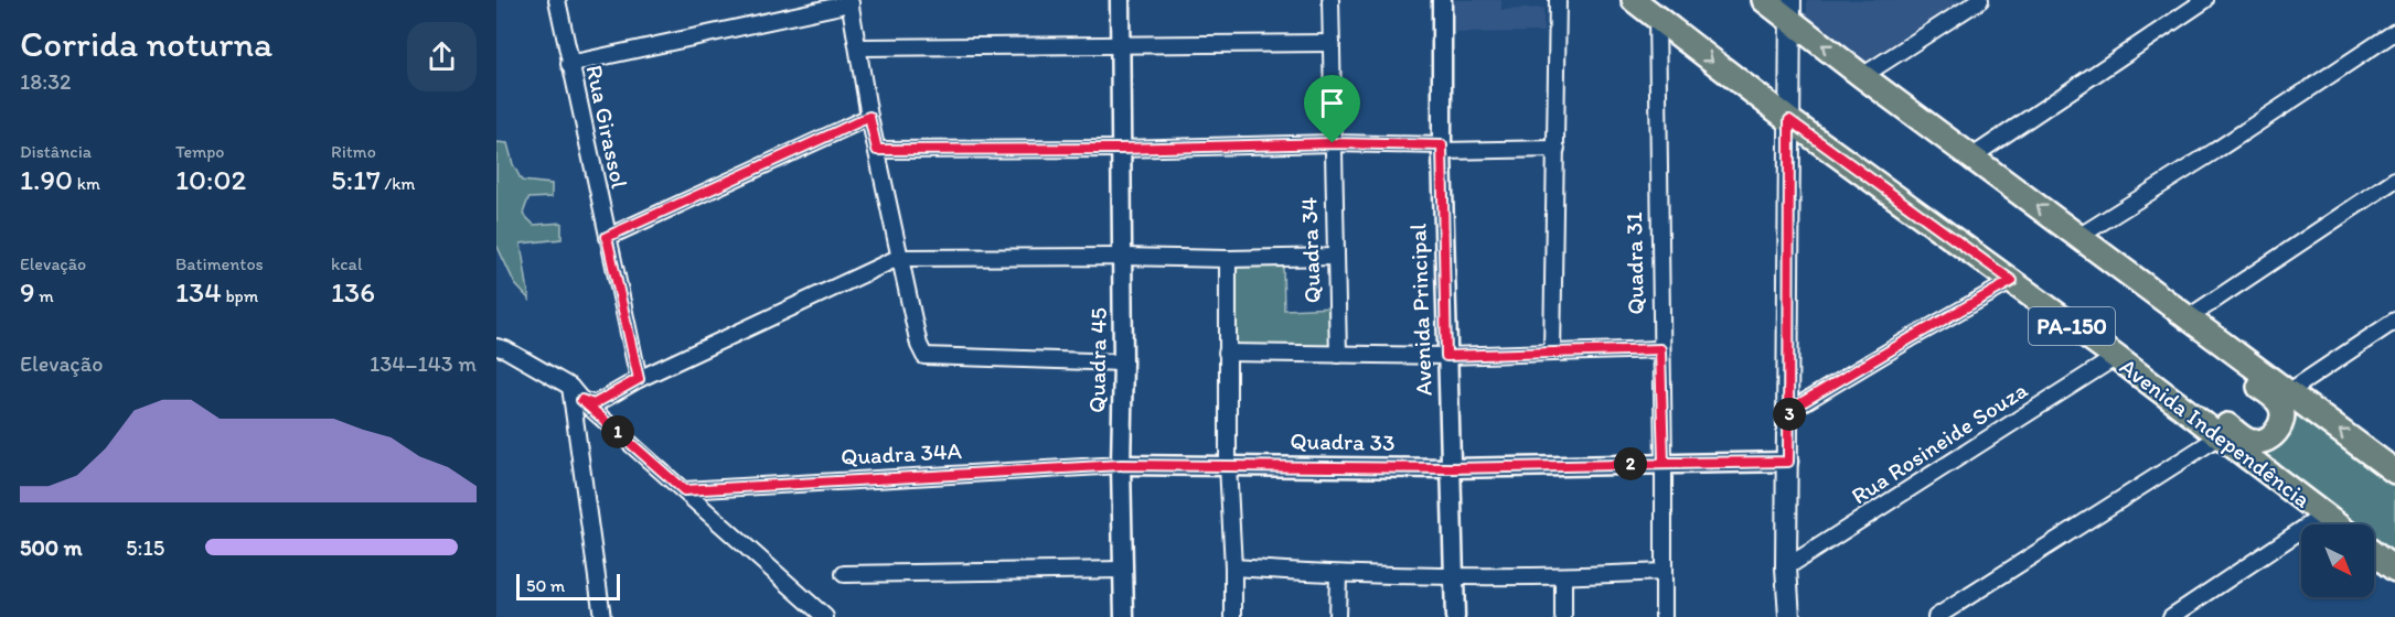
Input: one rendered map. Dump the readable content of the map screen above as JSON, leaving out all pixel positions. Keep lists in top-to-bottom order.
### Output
{
  "streets": {
    "main road": ["PA-150", "Avenida Independência"],
    "street": [
      "Rua Girassol",
      "Quadra 34",
      "Quadra 31",
      "Avenida Principal",
      "Quadra 45",
      "Quadra 33",
      "Rua Rosineide Souza",
      "Quadra 34A"
    ]
  },
  "crossings": [
    ["Quadra 31", "Avenida Independência"],
    ["Quadra 31", "Quadra 33"],
    ["Avenida Principal", "Quadra 33"],
    ["Quadra 45", "Quadra 34A"],
    ["Avenida Independência", "Rua Rosineide Souza"]
  ],
  "scale_bar": "50 m",
  "north": "bottom right",
  "page": {
    "heading": ["Corrida noturna", "18:32"],
    "stats": [
      ["Distância", "1.90 km"],
      ["Tempo", "10:02"],
      ["Ritmo", "5:17 /km"],
      ["Elevação", "9 m"],
      ["Batimentos", "134 bpm"],
      ["kcal", "136"]
    ],
    "chart": ["Elevação", "134–143 m"],
    "pins": ["3", "1", "2"],
    "list": [
      {
        "name": "500 m",
        "note": "5:15"
      }
    ],
    "scale": "50 m"
  }
}
